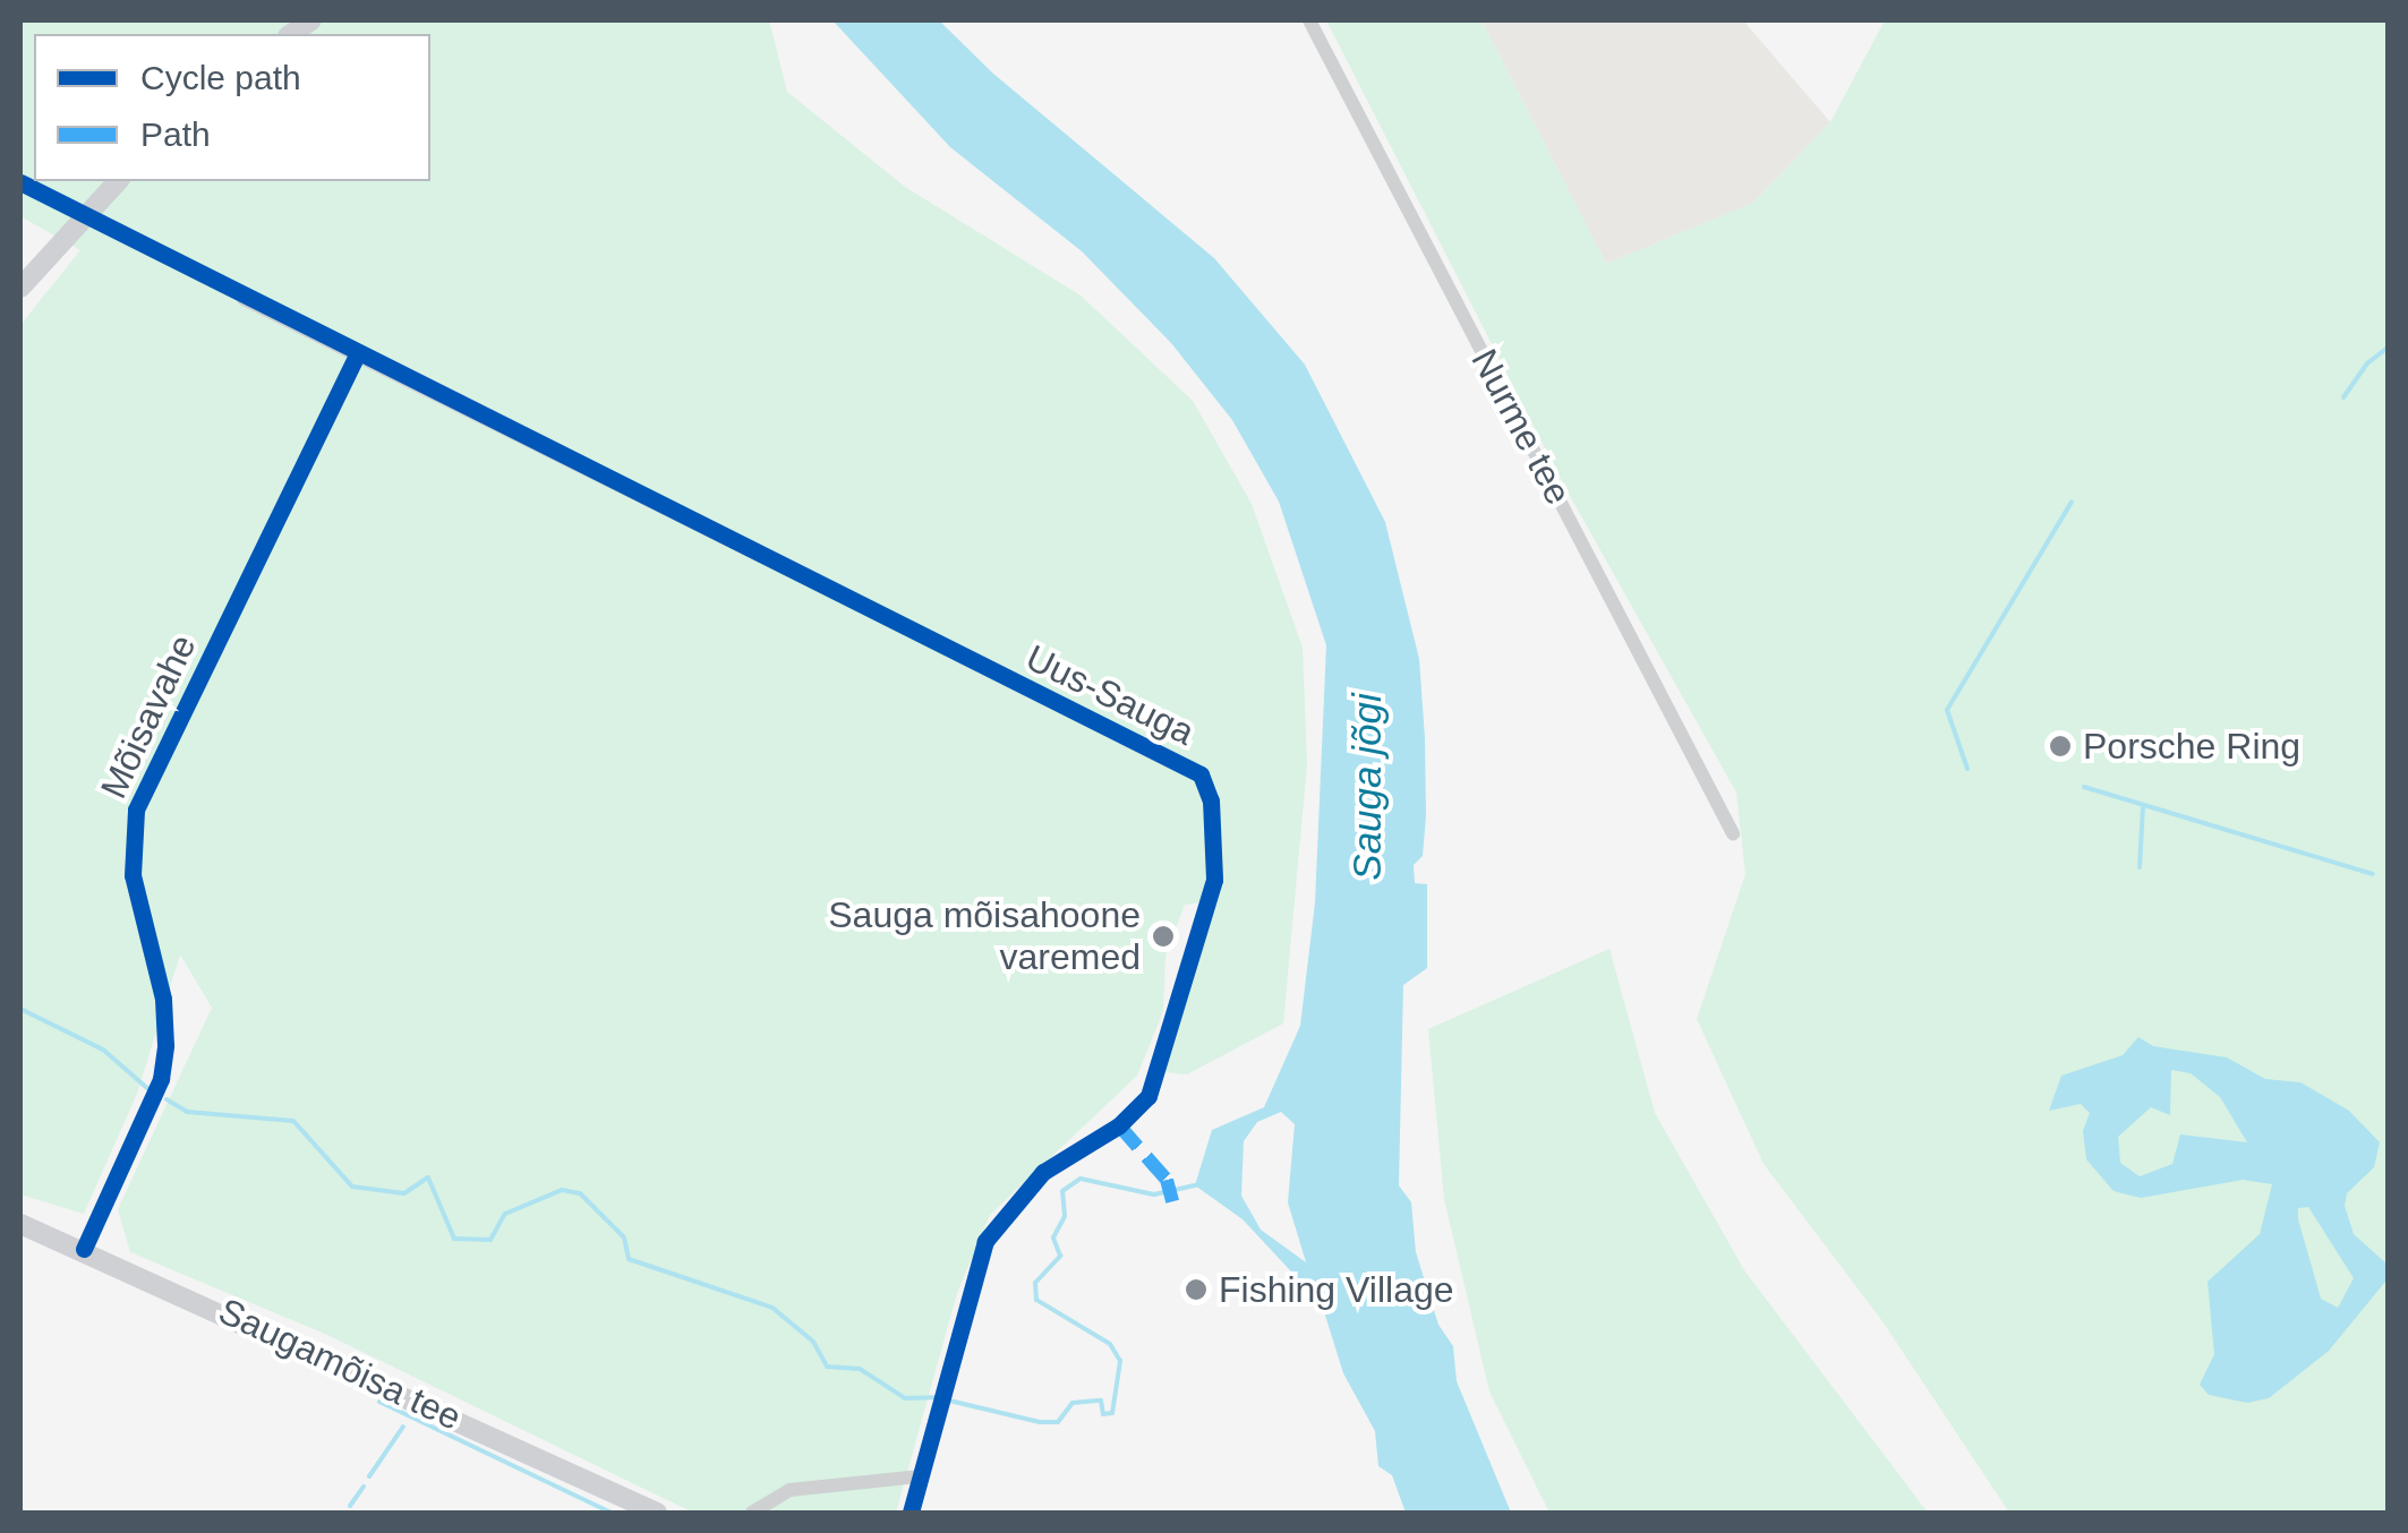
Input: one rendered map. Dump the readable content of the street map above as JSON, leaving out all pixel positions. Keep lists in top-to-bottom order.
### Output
{
  "streets": {
    "street": [
      "Nurme tee",
      "Uus-Sauga",
      "Mõisavahe",
      "Saugamõisa tee"
    ]
  },
  "crossings": [
    ["Uus-Sauga", "Mõisavahe"],
    ["Mõisavahe", "Saugamõisa tee"]
  ],
  "water": ["Sauga jõgi"],
  "places": ["Porsche Ring", "Sauga mõisahoone varemed", "Fishing Village"],
  "legend": ["Cycle path", "Path"]
}
